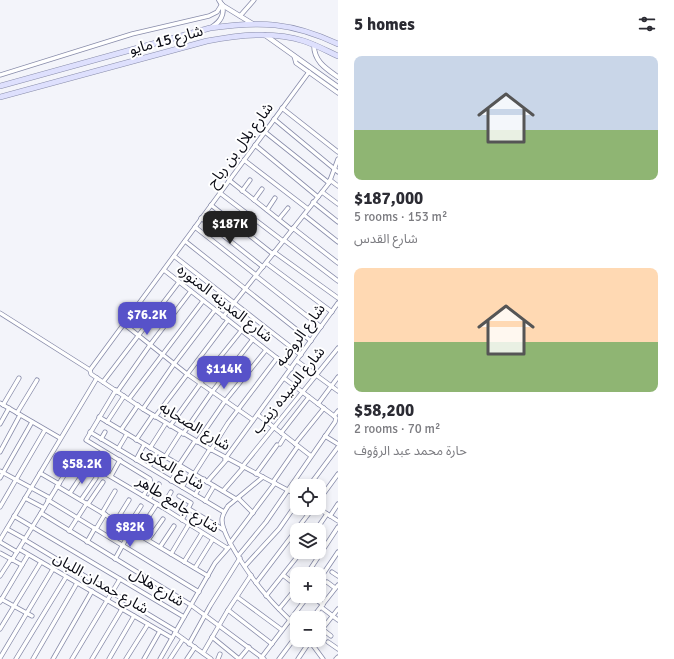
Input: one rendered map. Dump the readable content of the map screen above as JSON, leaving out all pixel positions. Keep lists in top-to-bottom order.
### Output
{
  "streets": {
    "main road": ["شارع 15 مايو"],
    "street": [
      "شارع بلال بن رباح",
      "شارع المدينه المنوره",
      "شارع الروضه",
      "شارع السيده زينب",
      "شارع الصحابه",
      "شارع البكرى",
      "شارع جامع طاهر",
      "شارع حمدان اللبان",
      "شارع هلال"
    ]
  },
  "crossings": [
    ["شارع بلال بن رباح", "شارع المدينه المنوره"],
    ["شارع بلال بن رباح", "شارع الصحابه"],
    ["شارع المدينه المنوره", "شارع الروضه"],
    ["شارع الروضه", "شارع الصحابه"],
    ["شارع الروضه", "شارع البكرى"],
    ["شارع السيده زينب", "شارع الصحابه"]
  ],
  "page": {
    "heading": "5 homes",
    "list": [
      {
        "name": "$187,000",
        "note": "5 rooms · 153 m² · شارع القدس"
      },
      {
        "name": "$58,200",
        "note": "2 rooms · 70 m² · حارة محمد عبد الرؤوف"
      }
    ],
    "price": [
      "$187K",
      "$76.2K",
      "$114K",
      "$58.2K",
      "$82K"
    ],
    "map_buttons": ["+", "−"]
  }
}
